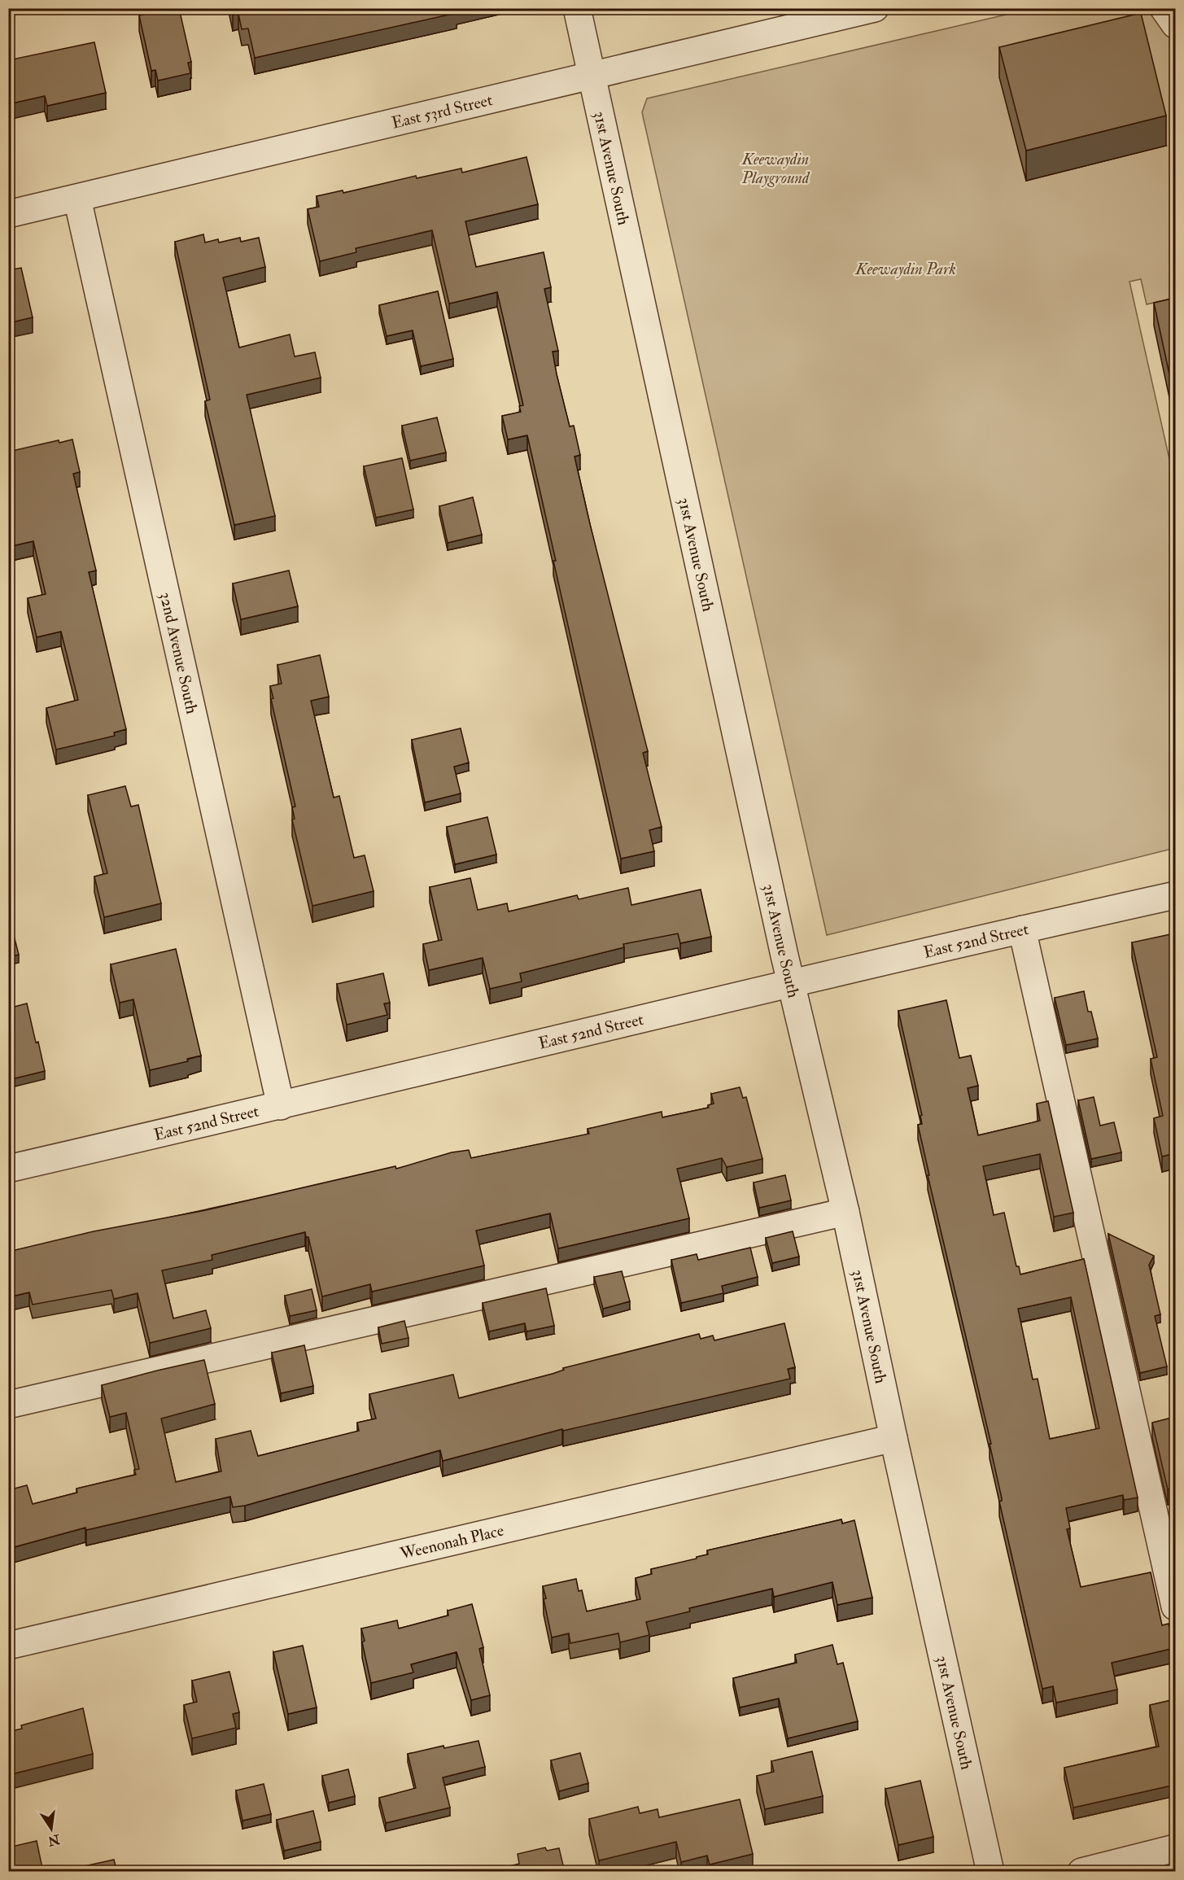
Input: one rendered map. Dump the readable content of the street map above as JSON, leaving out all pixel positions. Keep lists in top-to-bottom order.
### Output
{
  "streets": {
    "street": [
      "East 53rd Street",
      "31st Avenue South",
      "32nd Avenue South",
      "East 52nd Street",
      "Weenonah Place"
    ]
  },
  "crossings": [
    ["East 53rd Street", "31st Avenue South"],
    ["East 53rd Street", "32nd Avenue South"],
    ["31st Avenue South", "East 52nd Street"],
    ["31st Avenue South", "Weenonah Place"],
    ["32nd Avenue South", "East 52nd Street"]
  ],
  "parks": ["Keewaydin Playground", "Keewaydin Park"],
  "north": "bottom"
}
